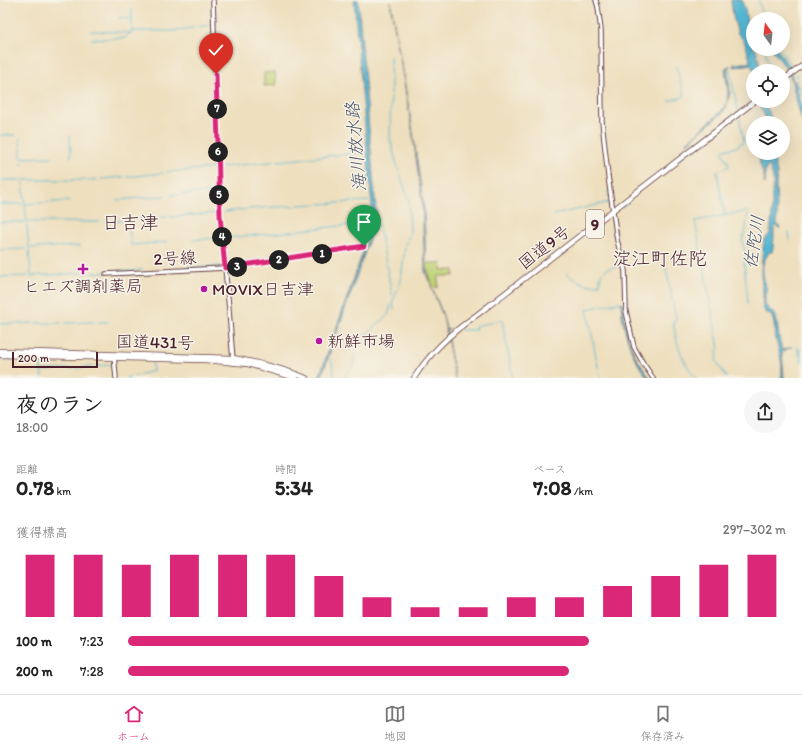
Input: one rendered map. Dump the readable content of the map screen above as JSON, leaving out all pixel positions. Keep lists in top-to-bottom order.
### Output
{
  "streets": {
    "highway": ["9", "国道9号", "国道431号"],
    "street": ["2号線"]
  },
  "districts": ["日吉津", "淀江町佐陀"],
  "water": ["海川放水路", "佐陀川"],
  "places": {
    "health": ["ヒエズ調剤薬局"],
    "other": ["MOVIX日吉津", "新鮮市場"]
  },
  "scale_bar": "200 m",
  "north": "top",
  "page": {
    "pins": [
      "7",
      "6",
      "5",
      "4",
      "1",
      "2",
      "3"
    ],
    "scale": "200 m",
    "heading": ["夜のラン", "18:00"],
    "stats": [
      ["距離", "0.78 km"],
      ["時間", "5:34"],
      ["ペース", "7:08 /km"]
    ],
    "chart": ["獲得標高", "297–302 m"],
    "list": [
      {
        "name": "100 m",
        "note": "7:23"
      },
      {
        "name": "200 m",
        "note": "7:28"
      }
    ],
    "tabs": ["ホーム", "地図", "保存済み"]
  }
}
